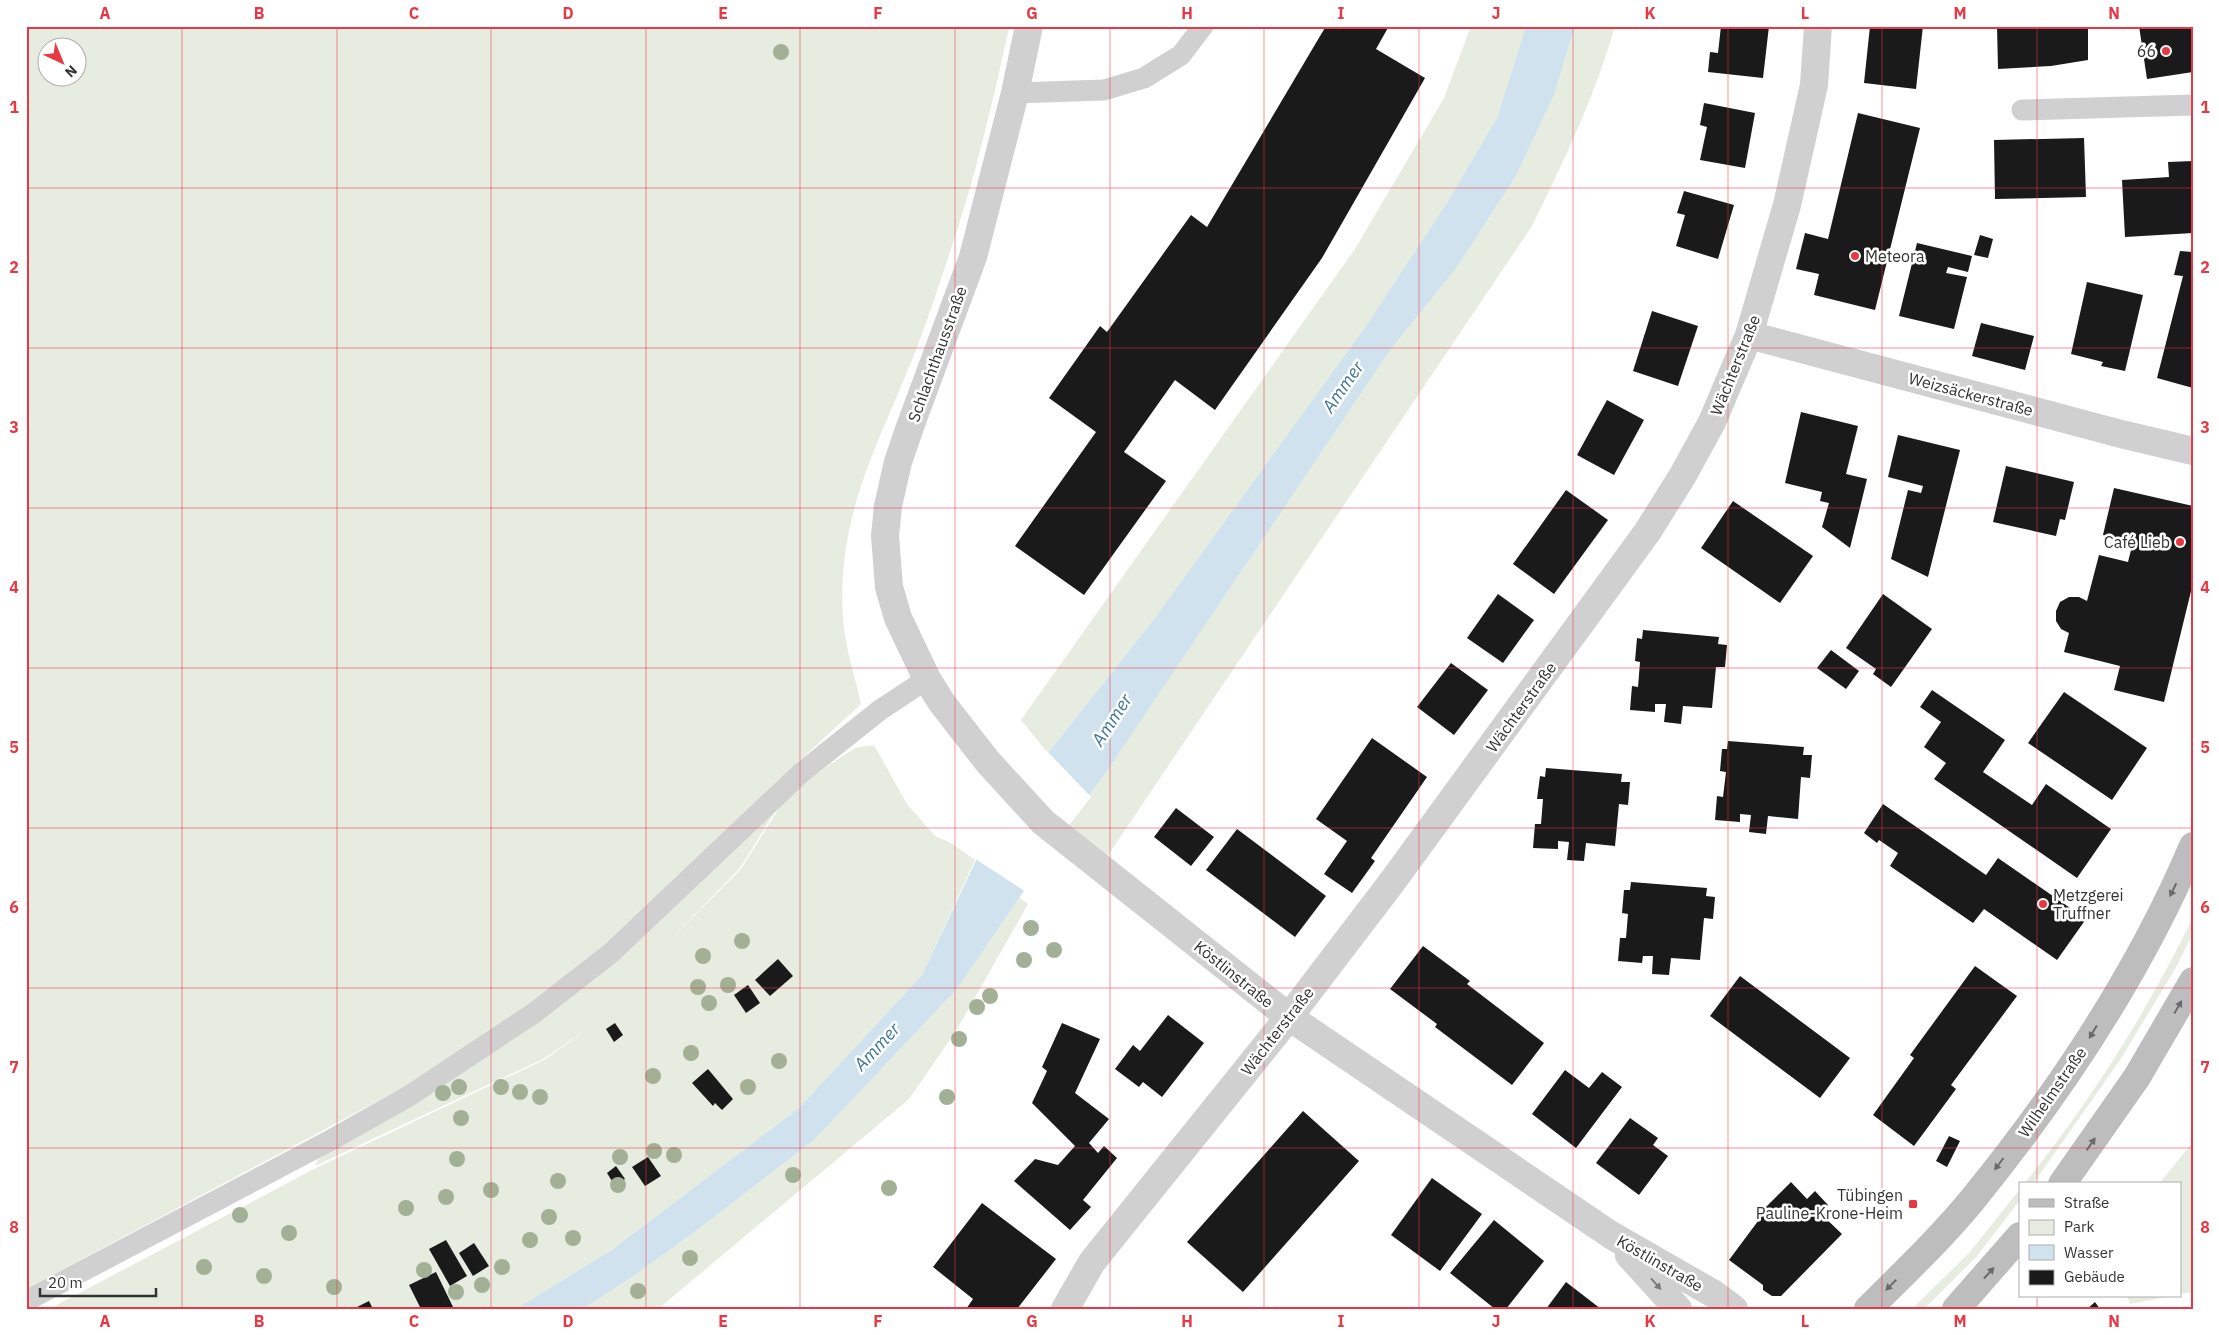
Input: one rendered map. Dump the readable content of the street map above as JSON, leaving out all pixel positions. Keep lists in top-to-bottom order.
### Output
{
  "streets": {
    "main road": ["Wilhelmstraße"],
    "street": [
      "Schlachthausstraße",
      "Wächterstraße",
      "Weizsäckerstraße",
      "Köstlinstraße"
    ]
  },
  "crossings": [
    ["Schlachthausstraße", "Köstlinstraße"],
    ["Wächterstraße", "Weizsäckerstraße"],
    ["Wächterstraße", "Köstlinstraße"]
  ],
  "water": ["Ammer"],
  "places": {
    "other": [
      "66",
      "Meteora",
      "Café Lieb",
      "Metzgerei Truffner"
    ],
    "transit": ["Tübingen Pauline-Krone-Heim"]
  },
  "legend": [
    "Straße",
    "Park",
    "Wasser",
    "Gebäude"
  ],
  "scale_bar": "20 m",
  "north": "bottom right",
  "grid": {
    "columns": [
      "A",
      "B",
      "C",
      "D",
      "E",
      "F",
      "G",
      "H",
      "I",
      "J",
      "K",
      "L",
      "M",
      "N"
    ],
    "rows": [
      "1",
      "2",
      "3",
      "4",
      "5",
      "6",
      "7",
      "8"
    ]
  }
}
